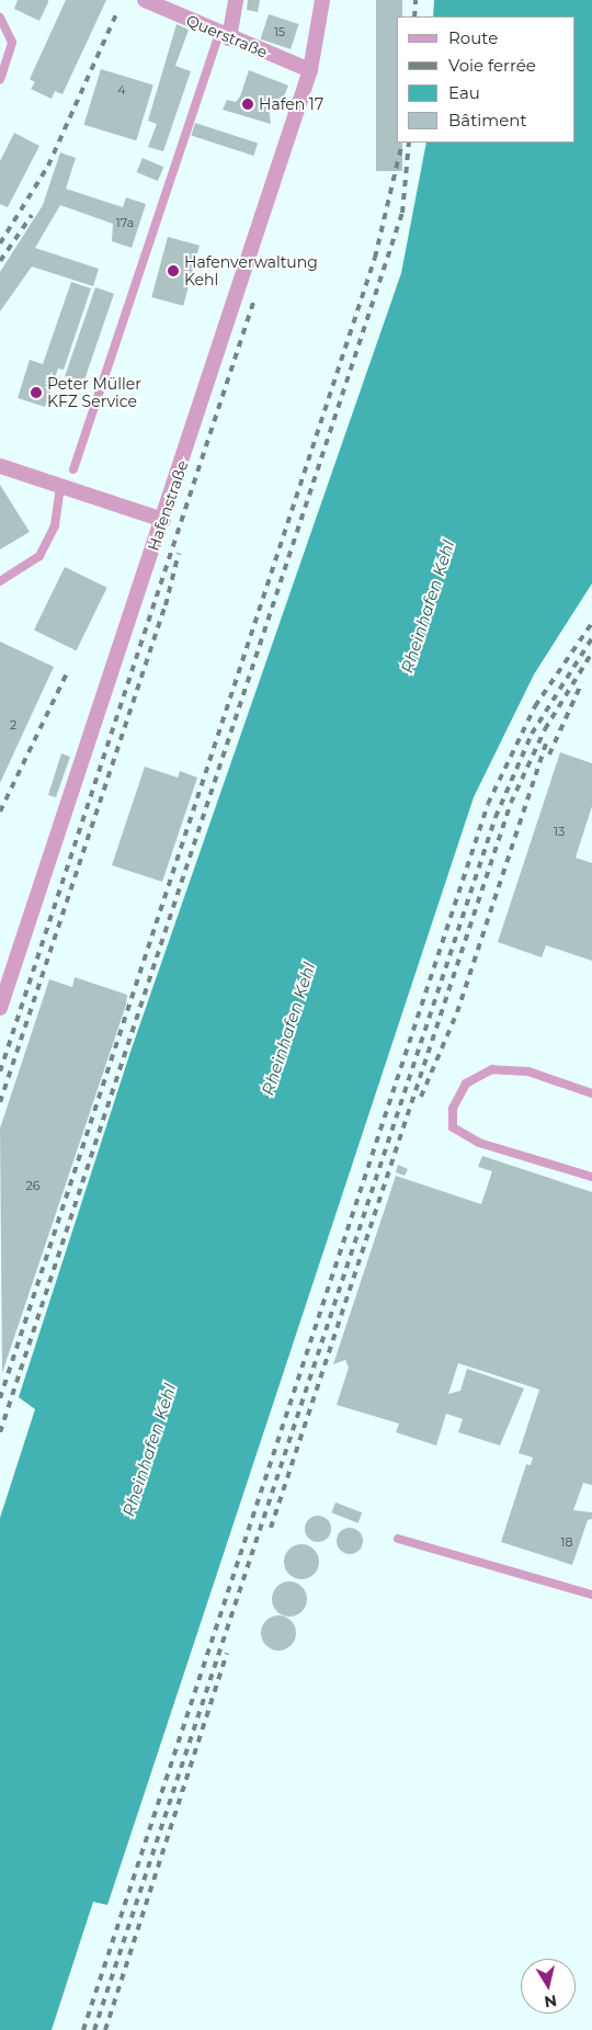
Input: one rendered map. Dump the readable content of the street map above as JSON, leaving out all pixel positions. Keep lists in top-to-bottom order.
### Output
{
  "streets": {
    "street": ["Querstraße", "Hafenstraße"]
  },
  "crossings": [
    ["Querstraße", "Hafenstraße"]
  ],
  "water": ["Rheinhafen Kehl"],
  "places": ["Hafen 17", "Hafenverwaltung Kehl", "Peter Müller KFZ Service"],
  "house_numbers": [
    "15",
    "4",
    "17a",
    "2",
    "13",
    "26",
    "18"
  ],
  "legend": [
    "Route",
    "Voie ferrée",
    "Eau",
    "Bâtiment"
  ],
  "north": "bottom"
}
